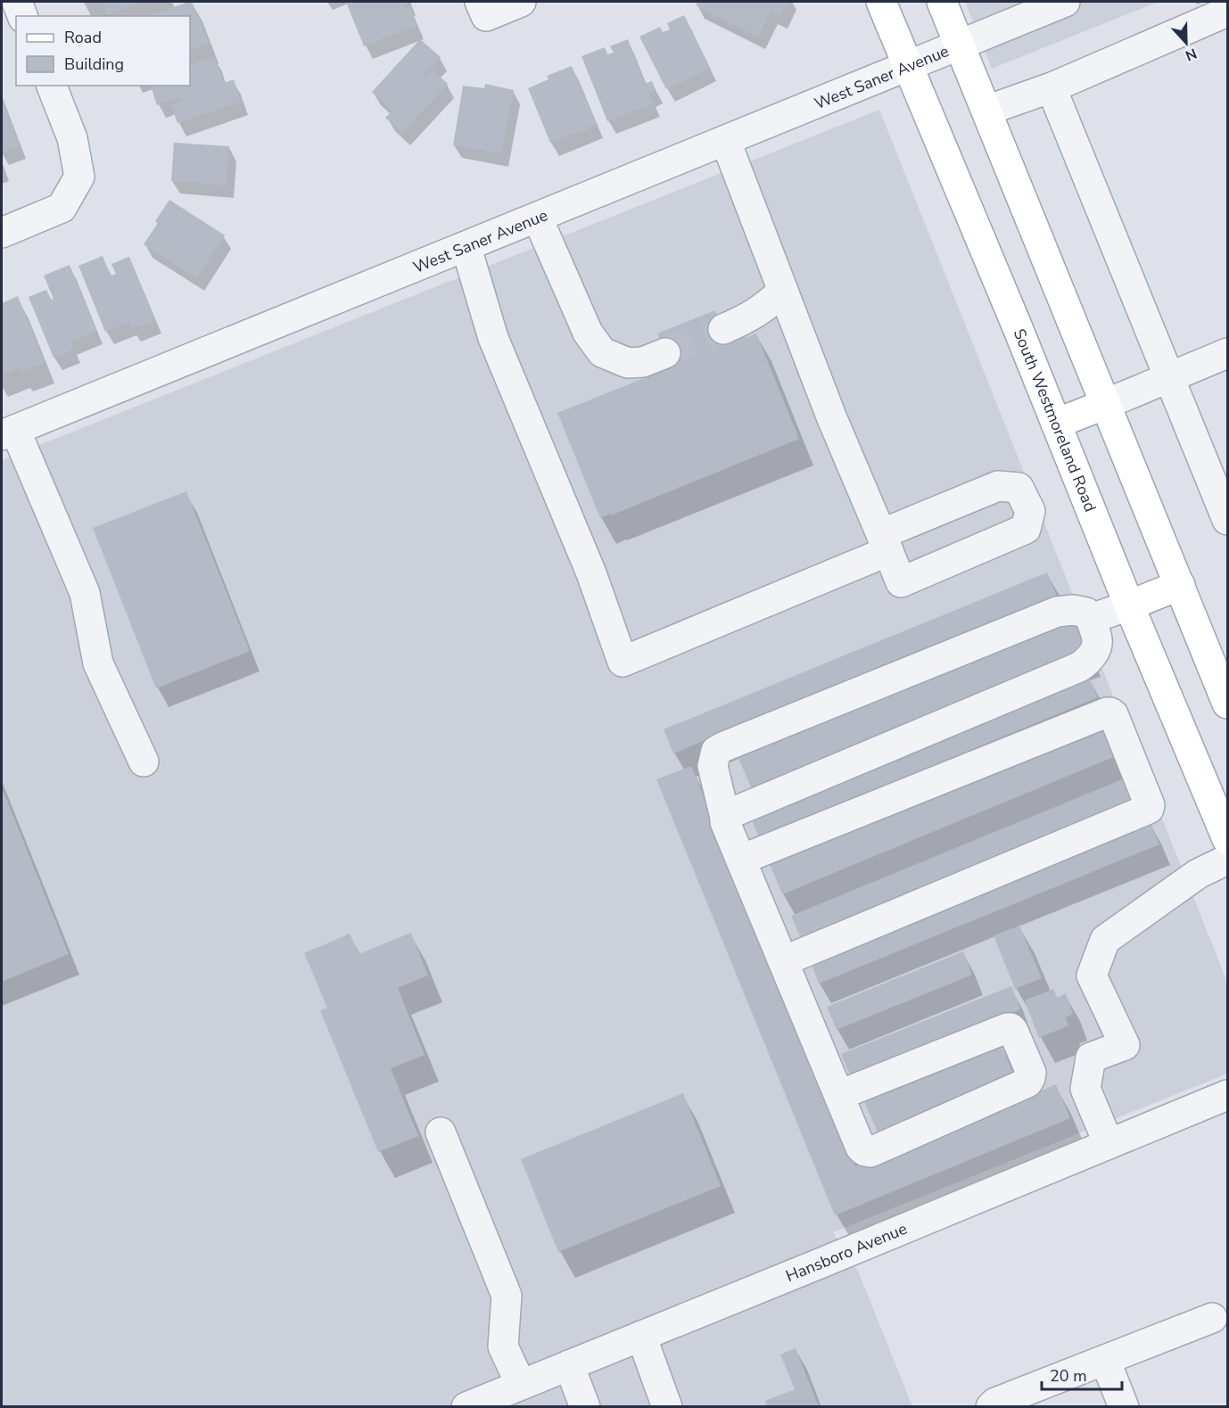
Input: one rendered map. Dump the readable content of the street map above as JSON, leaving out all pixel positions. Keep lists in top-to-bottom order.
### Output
{
  "streets": {
    "main road": ["South Westmoreland Road"],
    "street": ["West Saner Avenue", "Hansboro Avenue"]
  },
  "crossings": [
    ["West Saner Avenue", "South Westmoreland Road"]
  ],
  "legend": ["Road", "Building"],
  "scale_bar": "20 m",
  "north": "bottom"
}
